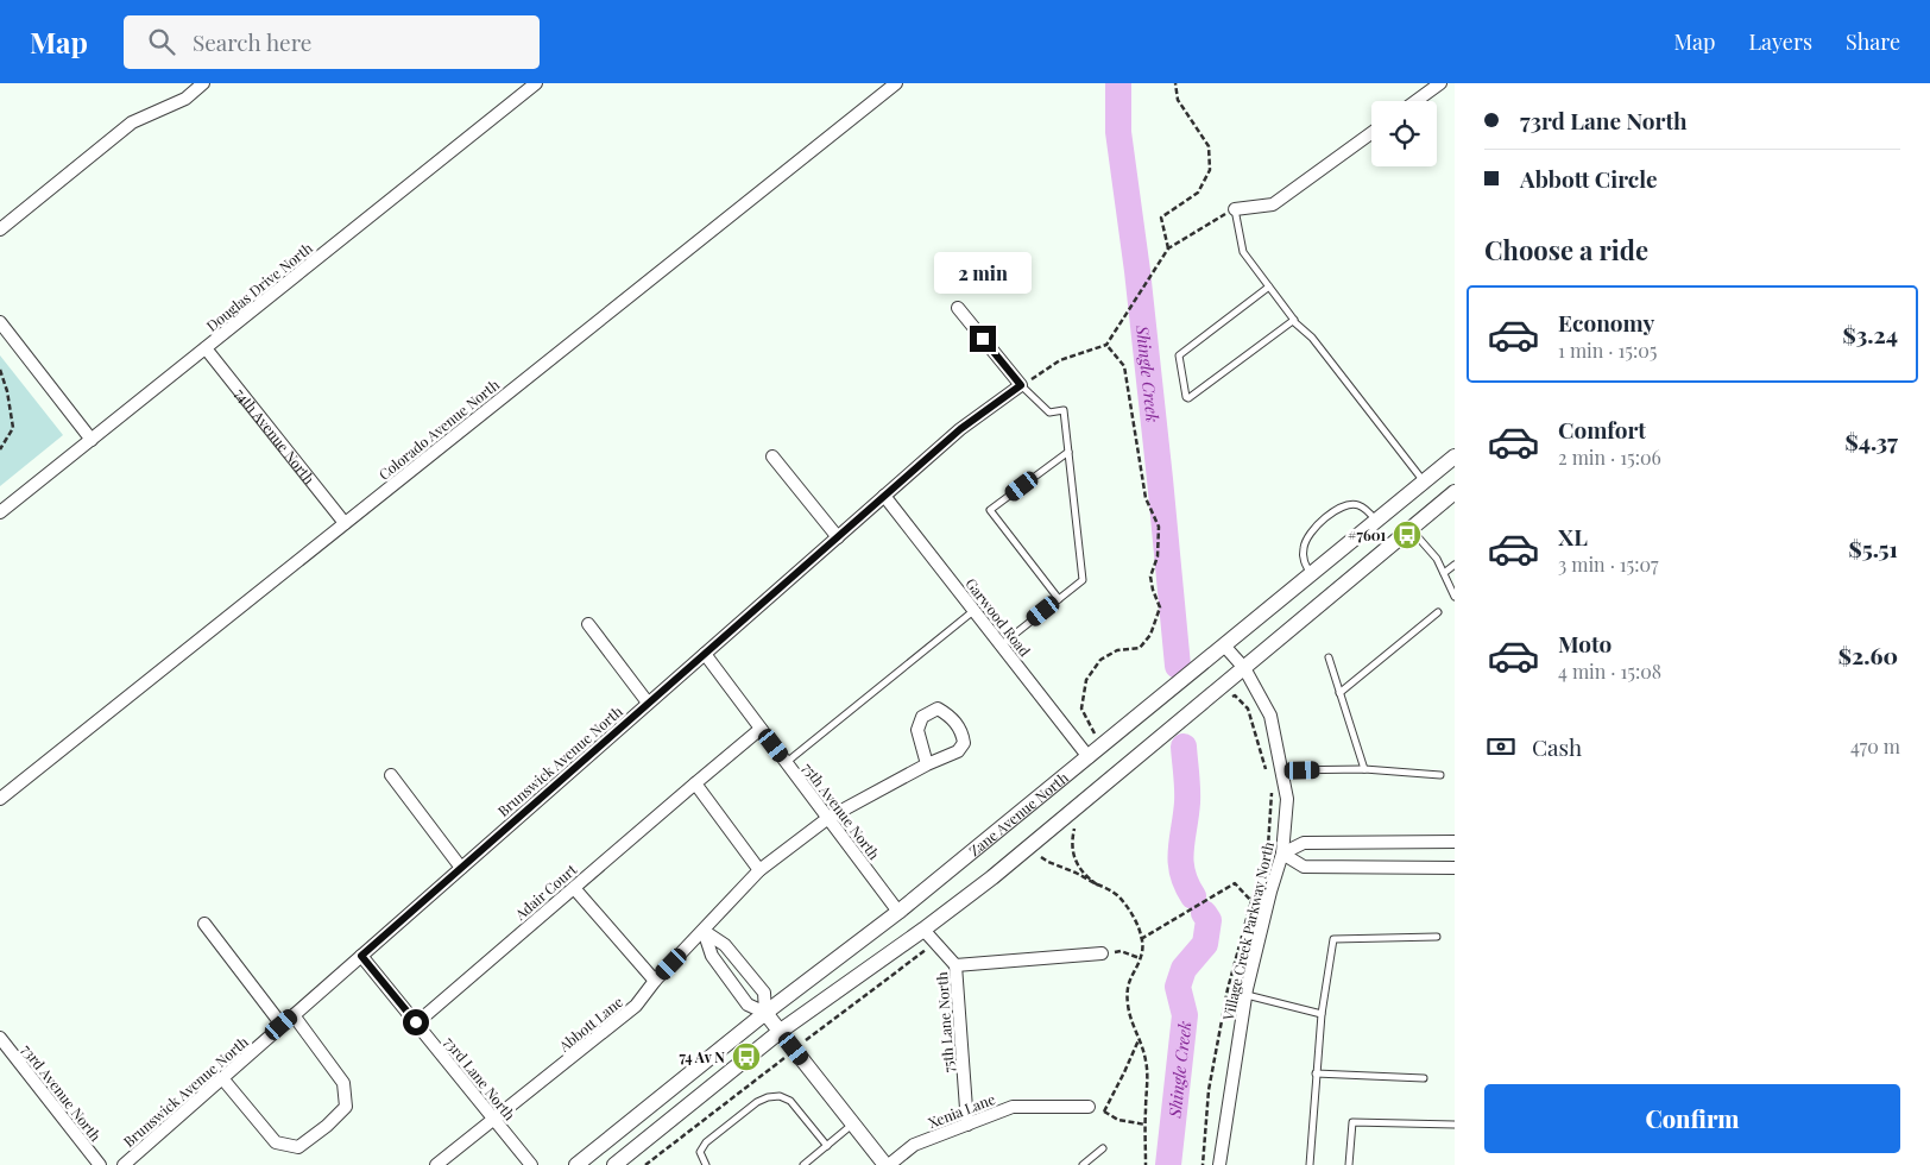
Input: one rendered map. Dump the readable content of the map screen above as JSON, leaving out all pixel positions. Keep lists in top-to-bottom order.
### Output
{
  "streets": {
    "street": [
      "Douglas Drive North",
      "Colorado Avenue North",
      "74th Avenue North",
      "Garwood Road",
      "Brunswick Avenue North",
      "75th Avenue North",
      "Zane Avenue North",
      "Adair Court",
      "Village Creek Parkway North",
      "75th Lane North",
      "Abbott Lane",
      "73rd Lane North",
      "73rd Avenue North",
      "Xenia Lane"
    ]
  },
  "crossings": [
    ["Douglas Drive North", "74th Avenue North"],
    ["Colorado Avenue North", "74th Avenue North"],
    ["Garwood Road", "Brunswick Avenue North"],
    ["Garwood Road", "Zane Avenue North"],
    ["Brunswick Avenue North", "75th Avenue North"],
    ["Brunswick Avenue North", "73rd Lane North"],
    ["75th Avenue North", "Zane Avenue North"],
    ["75th Avenue North", "Abbott Lane"],
    ["Zane Avenue North", "Village Creek Parkway North"],
    ["Zane Avenue North", "75th Lane North"],
    ["Adair Court", "73rd Lane North"],
    ["75th Lane North", "Xenia Lane"],
    ["Abbott Lane", "73rd Lane North"]
  ],
  "water": ["Shingle Creek"],
  "places": {
    "bus stop": ["#7601", "74 Av N"]
  },
  "page": {
    "header": "Map",
    "search": "Search here",
    "nav": ["Map", "Layers", "Share"],
    "banner": ["73rd Lane North", "Abbott Circle"],
    "heading": "Choose a ride",
    "bubble": "2 min",
    "list": [
      {
        "name": "Economy",
        "note": "1 min · 15:05",
        "value": "$3.24"
      },
      {
        "name": "Comfort",
        "note": "2 min · 15:06",
        "value": "$4.37"
      },
      {
        "name": "XL",
        "note": "3 min · 15:07",
        "value": "$5.51"
      },
      {
        "name": "Moto",
        "note": "4 min · 15:08",
        "value": "$2.60"
      }
    ],
    "pay": ["Cash", "470 m"],
    "buttons": "Confirm"
  }
}
